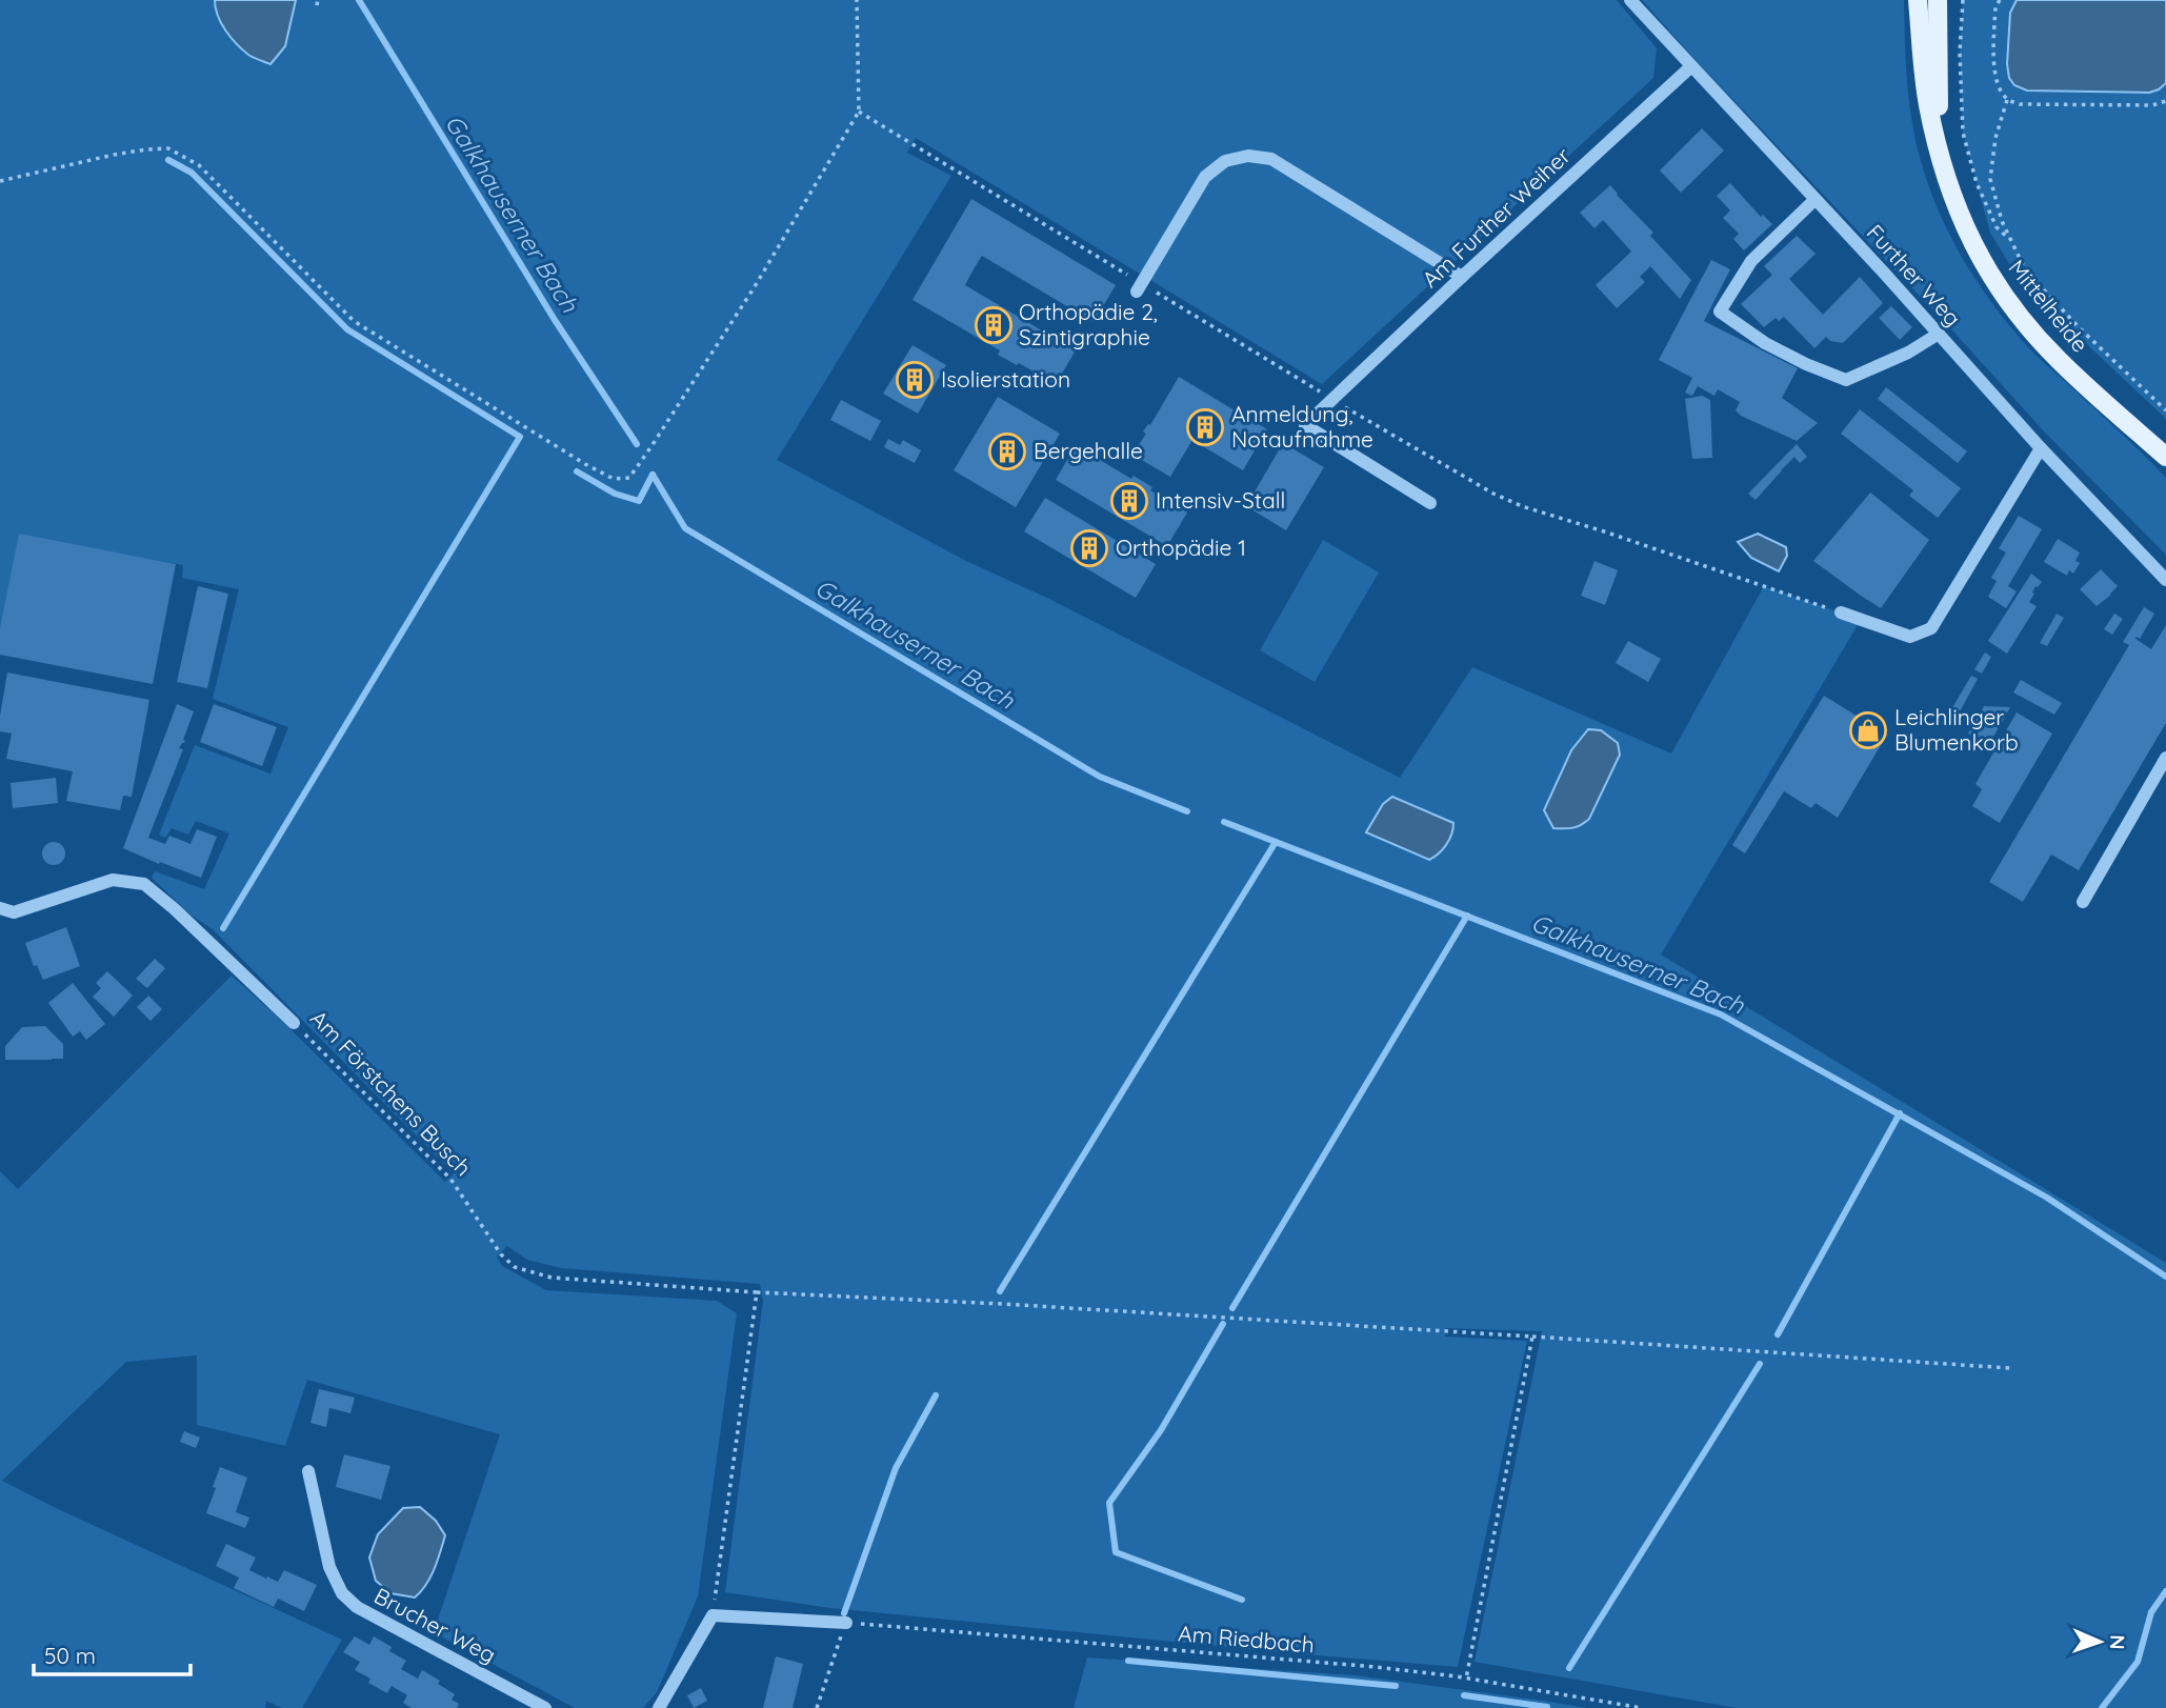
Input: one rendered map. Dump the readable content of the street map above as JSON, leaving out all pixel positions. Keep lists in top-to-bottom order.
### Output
{
  "streets": {
    "main road": ["Mittelheide"],
    "street": [
      "Am Further Weiher",
      "Further Weg",
      "Am Förstchens Busch",
      "Brucher Weg"
    ],
    "path": ["Am Riedbach"]
  },
  "crossings": [
    ["Am Further Weiher", "Further Weg"]
  ],
  "water": ["Galkhauserner Bach"],
  "places": {
    "building": [
      "Orthopädie 2, Szintigraphie",
      "Isolierstation",
      "Anmeldung, Notaufnahme",
      "Bergehalle",
      "Intensiv-Stall",
      "Orthopädie 1"
    ],
    "shop": ["Leichlinger Blumenkorb"]
  },
  "scale_bar": "50 m",
  "north": "right"
}
